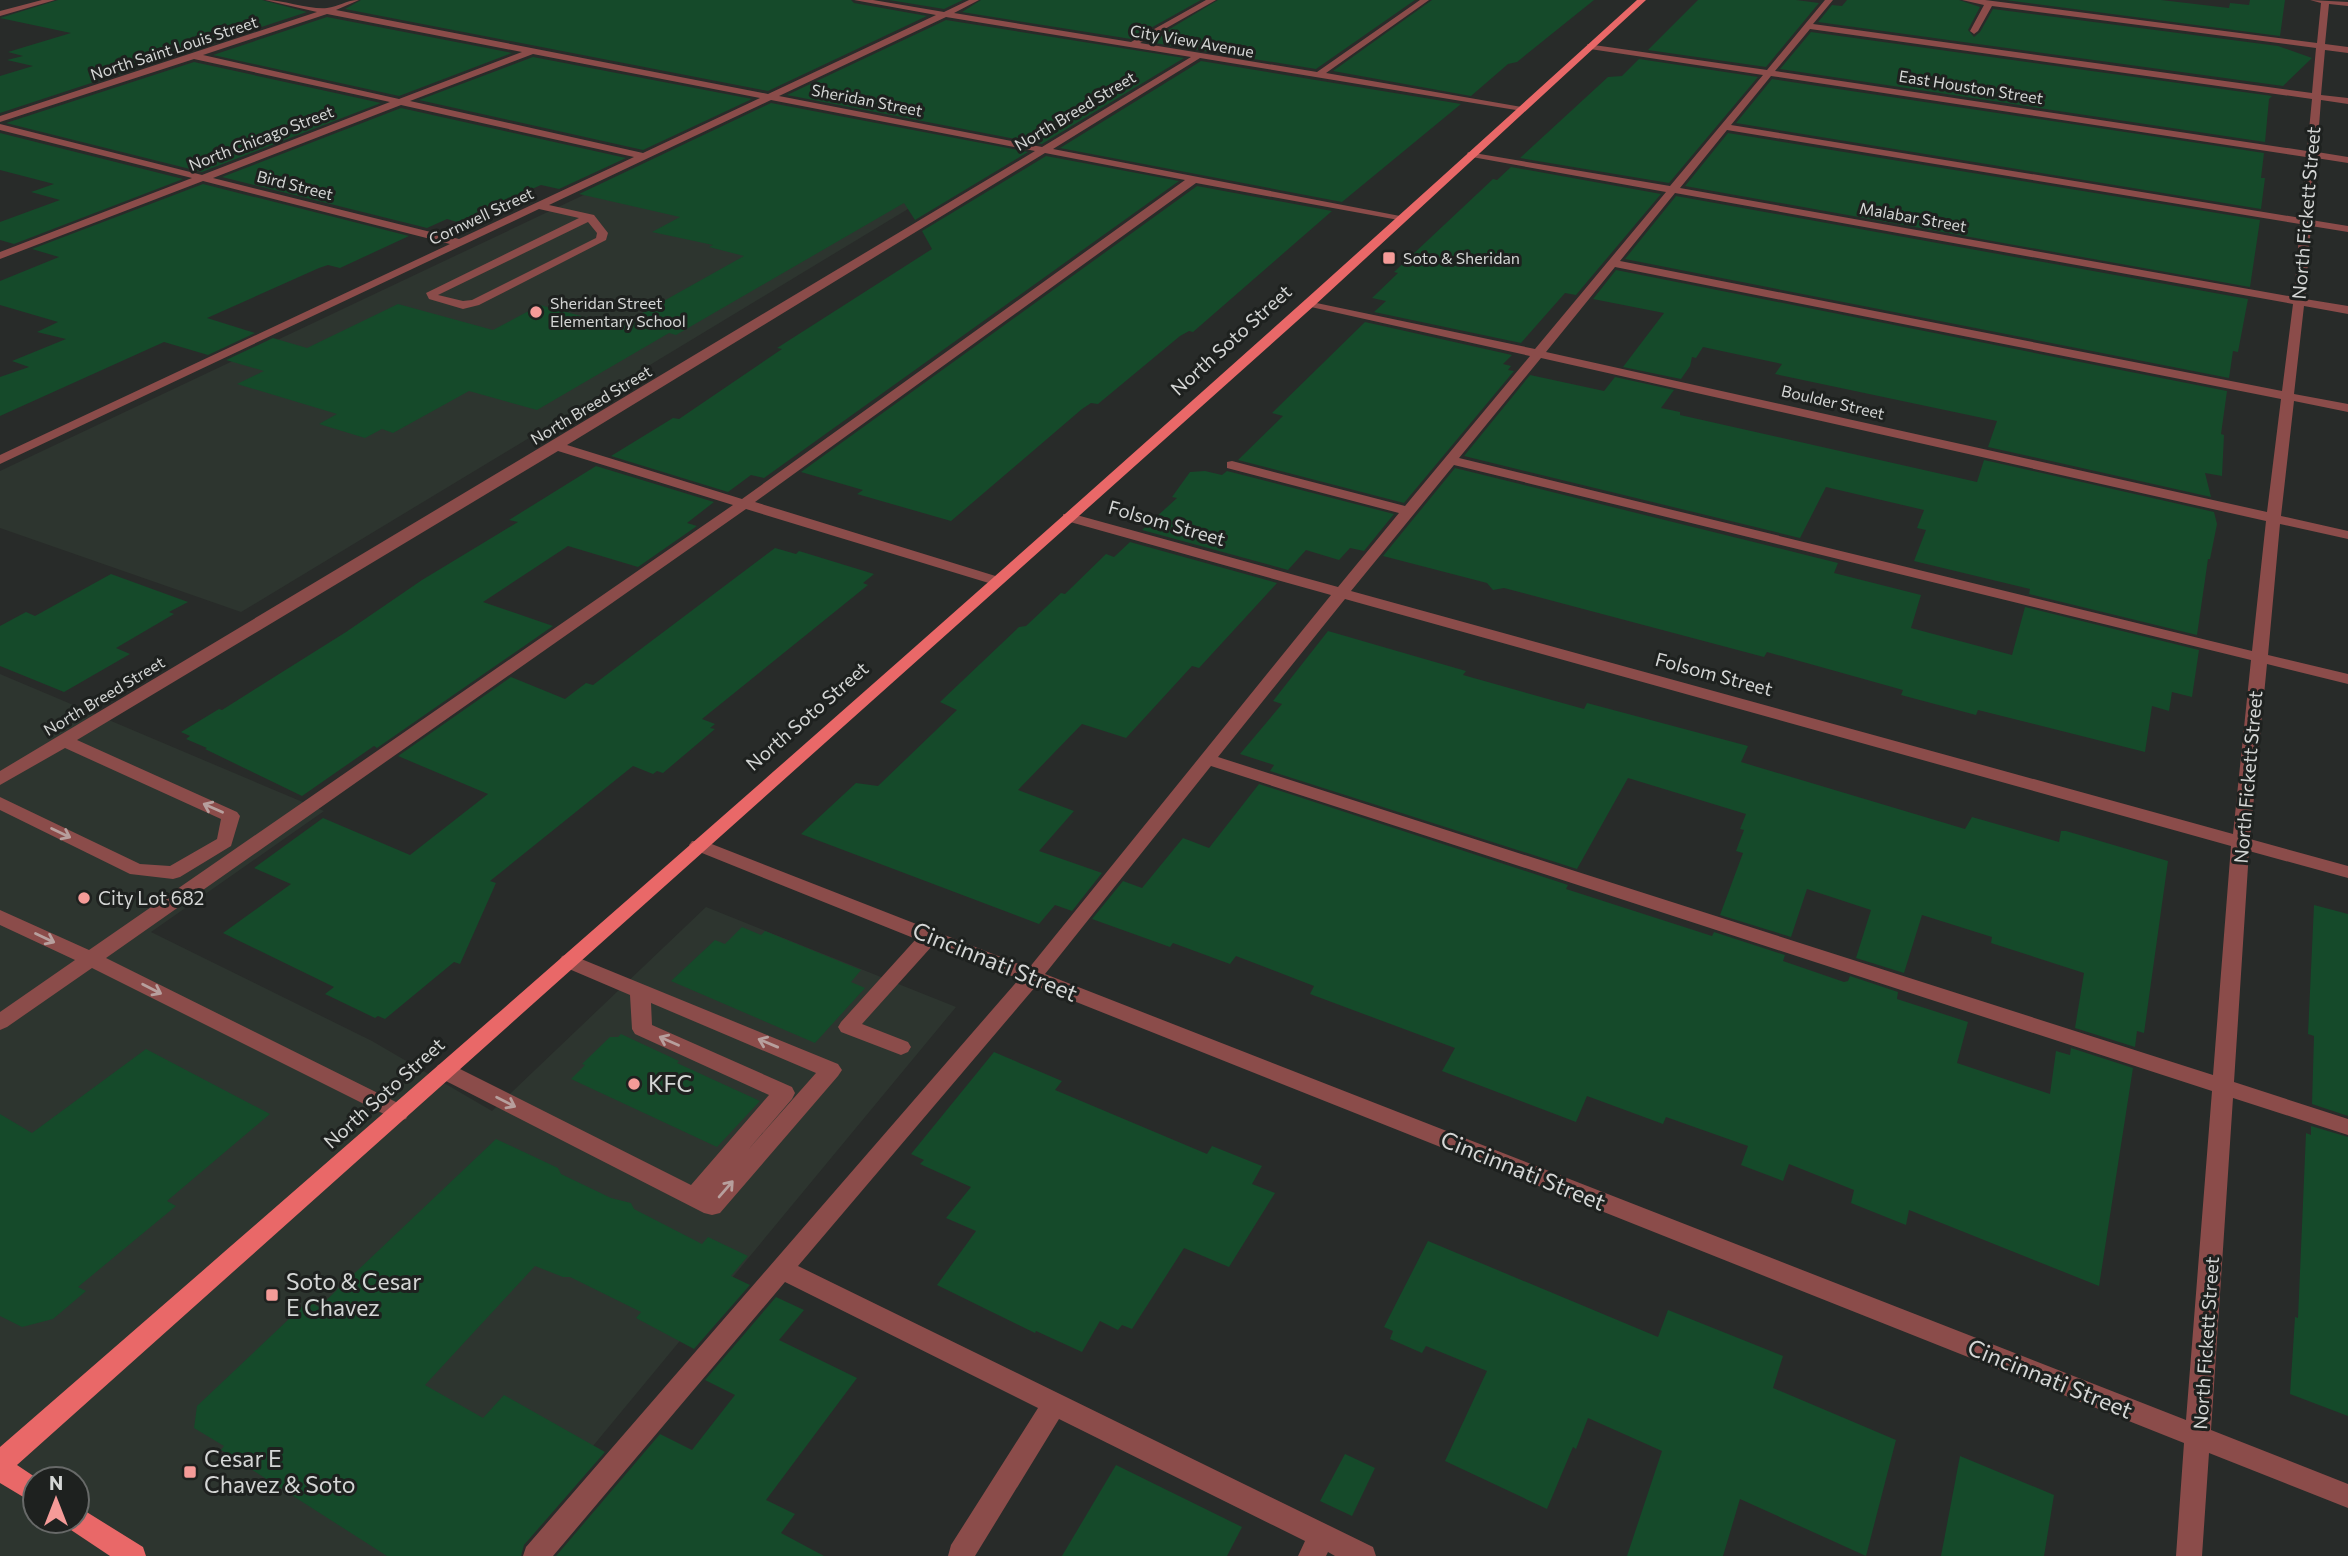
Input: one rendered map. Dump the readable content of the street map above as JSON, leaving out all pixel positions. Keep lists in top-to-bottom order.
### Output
{
  "streets": {
    "main road": ["North Soto Street"],
    "street": [
      "City View Avenue",
      "North Saint Louis Street",
      "East Houston Street",
      "Sheridan Street",
      "North Breed Street",
      "North Chicago Street",
      "Bird Street",
      "North Fickett Street",
      "Cornwell Street",
      "Malabar Street",
      "Boulder Street",
      "Folsom Street",
      "Cincinnati Street"
    ]
  },
  "crossings": [
    ["City View Avenue", "North Breed Street"],
    ["City View Avenue", "Cornwell Street"],
    ["City View Avenue", "North Soto Street"],
    ["North Saint Louis Street", "Sheridan Street"],
    ["East Houston Street", "North Fickett Street"],
    ["East Houston Street", "North Soto Street"],
    ["Sheridan Street", "North Breed Street"],
    ["Sheridan Street", "North Chicago Street"],
    ["Sheridan Street", "Cornwell Street"],
    ["Sheridan Street", "North Soto Street"],
    ["North Chicago Street", "Bird Street"],
    ["Bird Street", "Cornwell Street"],
    ["North Fickett Street", "Malabar Street"],
    ["North Fickett Street", "Boulder Street"],
    ["North Fickett Street", "Folsom Street"],
    ["North Fickett Street", "Cincinnati Street"],
    ["Malabar Street", "North Soto Street"],
    ["North Soto Street", "Boulder Street"],
    ["North Soto Street", "Folsom Street"],
    ["North Soto Street", "Cincinnati Street"]
  ],
  "places": {
    "transit": ["Soto & Sheridan", "Soto & Cesar E Chavez", "Cesar E Chavez & Soto"],
    "other": ["Sheridan Street Elementary School", "City Lot 682", "KFC"]
  },
  "north": "top"
}
